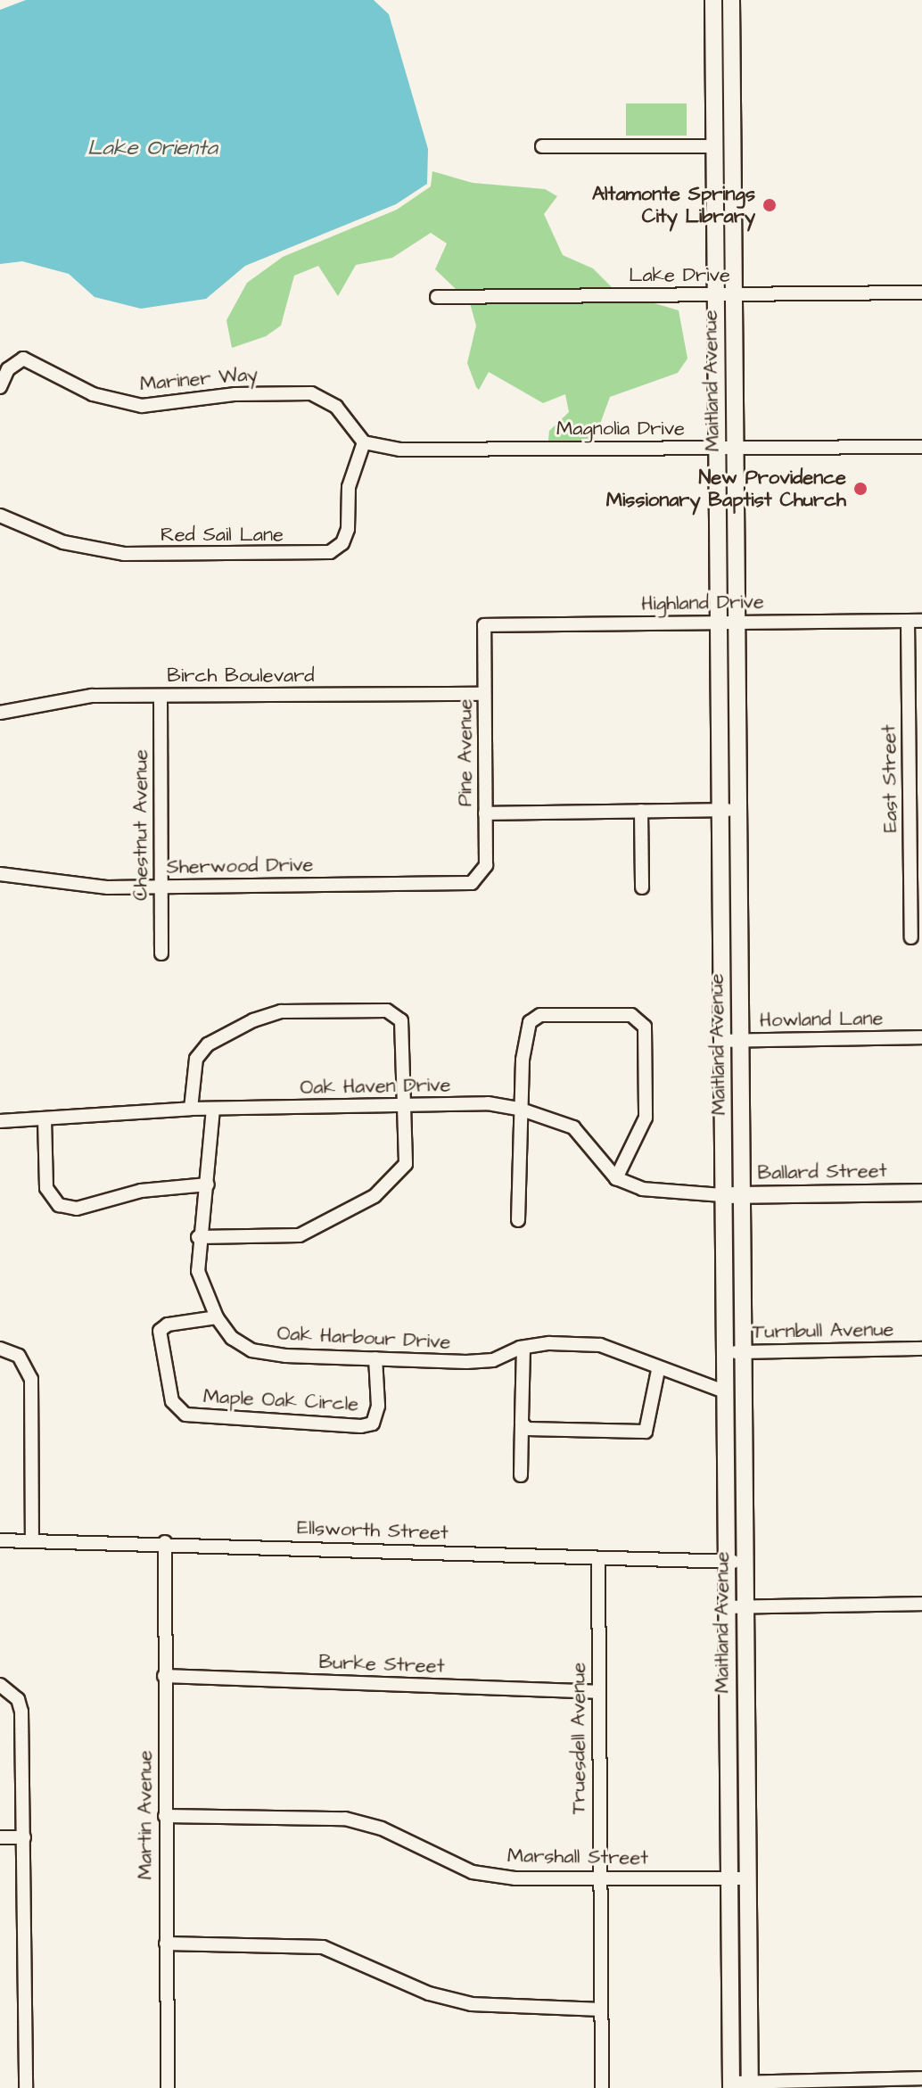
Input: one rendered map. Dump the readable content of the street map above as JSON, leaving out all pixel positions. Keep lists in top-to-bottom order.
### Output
{
  "streets": {
    "main road": ["Maitland Avenue", "Ballard Street"],
    "street": [
      "Lake Drive",
      "Mariner Way",
      "Magnolia Drive",
      "Red Sail Lane",
      "Highland Drive",
      "Birch Boulevard",
      "Pine Avenue",
      "East Street",
      "Chestnut Avenue",
      "Sherwood Drive",
      "Howland Lane",
      "Oak Haven Drive",
      "Turnbull Avenue",
      "Oak Harbour Drive",
      "Maple Oak Circle",
      "Ellsworth Street",
      "Burke Street",
      "Truesdell Avenue",
      "Martin Avenue",
      "Marshall Street"
    ]
  },
  "crossings": [
    ["Lake Drive", "Maitland Avenue"],
    ["Mariner Way", "Magnolia Drive"],
    ["Mariner Way", "Red Sail Lane"],
    ["Maitland Avenue", "Magnolia Drive"],
    ["Maitland Avenue", "Highland Drive"],
    ["Maitland Avenue", "Howland Lane"],
    ["Maitland Avenue", "Ballard Street"],
    ["Maitland Avenue", "Turnbull Avenue"],
    ["Maitland Avenue", "Oak Harbour Drive"],
    ["Maitland Avenue", "Ellsworth Street"],
    ["Maitland Avenue", "Marshall Street"],
    ["Magnolia Drive", "Red Sail Lane"],
    ["Highland Drive", "Pine Avenue"],
    ["Highland Drive", "East Street"],
    ["Birch Boulevard", "Pine Avenue"],
    ["Birch Boulevard", "Chestnut Avenue"],
    ["Pine Avenue", "Sherwood Drive"],
    ["Chestnut Avenue", "Sherwood Drive"],
    ["Oak Haven Drive", "Oak Harbour Drive"],
    ["Oak Harbour Drive", "Maple Oak Circle"],
    ["Ellsworth Street", "Truesdell Avenue"],
    ["Ellsworth Street", "Martin Avenue"],
    ["Burke Street", "Truesdell Avenue"],
    ["Burke Street", "Martin Avenue"],
    ["Truesdell Avenue", "Marshall Street"],
    ["Martin Avenue", "Marshall Street"]
  ],
  "water": ["Lake Orienta"],
  "places": ["Altamonte Springs City Library", "New Providence Missionary Baptist Church"]
}
